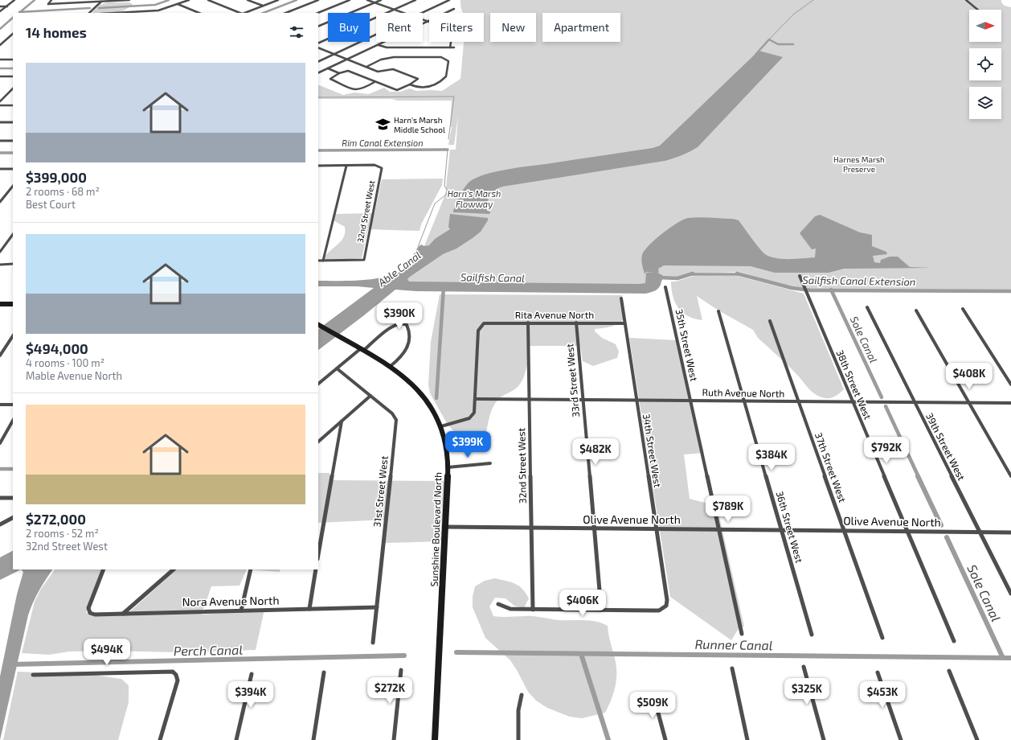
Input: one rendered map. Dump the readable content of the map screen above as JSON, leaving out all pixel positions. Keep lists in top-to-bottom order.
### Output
{
  "streets": {
    "street": [
      "32nd Street West",
      "Rita Avenue North",
      "35th Street West",
      "33rd Street West",
      "38th Street West",
      "Ruth Avenue North",
      "39th Street West",
      "34th Street West",
      "37th Street West",
      "31st Street West",
      "Olive Avenue North",
      "36th Street West",
      "Sunshine Boulevard North",
      "Nora Avenue North"
    ]
  },
  "crossings": [
    ["32nd Street West", "Rita Avenue North"],
    ["32nd Street West", "Ruth Avenue North"],
    ["32nd Street West", "Olive Avenue North"],
    ["Rita Avenue North", "33rd Street West"],
    ["Rita Avenue North", "Ruth Avenue North"],
    ["Rita Avenue North", "34th Street West"],
    ["35th Street West", "Ruth Avenue North"],
    ["35th Street West", "Olive Avenue North"],
    ["33rd Street West", "Ruth Avenue North"],
    ["33rd Street West", "34th Street West"],
    ["33rd Street West", "Olive Avenue North"],
    ["38th Street West", "Ruth Avenue North"],
    ["38th Street West", "Olive Avenue North"],
    ["Ruth Avenue North", "39th Street West"],
    ["Ruth Avenue North", "34th Street West"],
    ["Ruth Avenue North", "37th Street West"],
    ["Ruth Avenue North", "36th Street West"],
    ["39th Street West", "Olive Avenue North"],
    ["34th Street West", "Olive Avenue North"],
    ["37th Street West", "Olive Avenue North"],
    ["31st Street West", "Nora Avenue North"],
    ["Olive Avenue North", "36th Street West"],
    ["Olive Avenue North", "Sunshine Boulevard North"]
  ],
  "water": [
    "Rim Canal Extension",
    "Harn's Marsh Flowway",
    "Able Canal",
    "Sailfish Canal",
    "Sailfish Canal Extension",
    "Sole Canal",
    "Runner Canal",
    "Perch Canal"
  ],
  "parks": ["Harnes Marsh Preserve"],
  "places": {
    "school or university": ["Harn's Marsh Middle School"]
  },
  "north": "right",
  "page": {
    "chip": [
      "Buy",
      "Rent",
      "Filters",
      "New",
      "Apartment"
    ],
    "heading": "14 homes",
    "list": [
      {
        "name": "$399,000",
        "note": "2 rooms · 68 m² · Best Court"
      },
      {
        "name": "$494,000",
        "note": "4 rooms · 100 m² · Mable Avenue North"
      },
      {
        "name": "$272,000",
        "note": "2 rooms · 52 m² · 32nd Street West"
      }
    ],
    "price": [
      "$390K",
      "$408K",
      "$399K",
      "$792K",
      "$482K",
      "$384K",
      "$789K",
      "$406K",
      "$494K",
      "$272K",
      "$325K",
      "$394K",
      "$453K",
      "$509K"
    ]
  }
}
